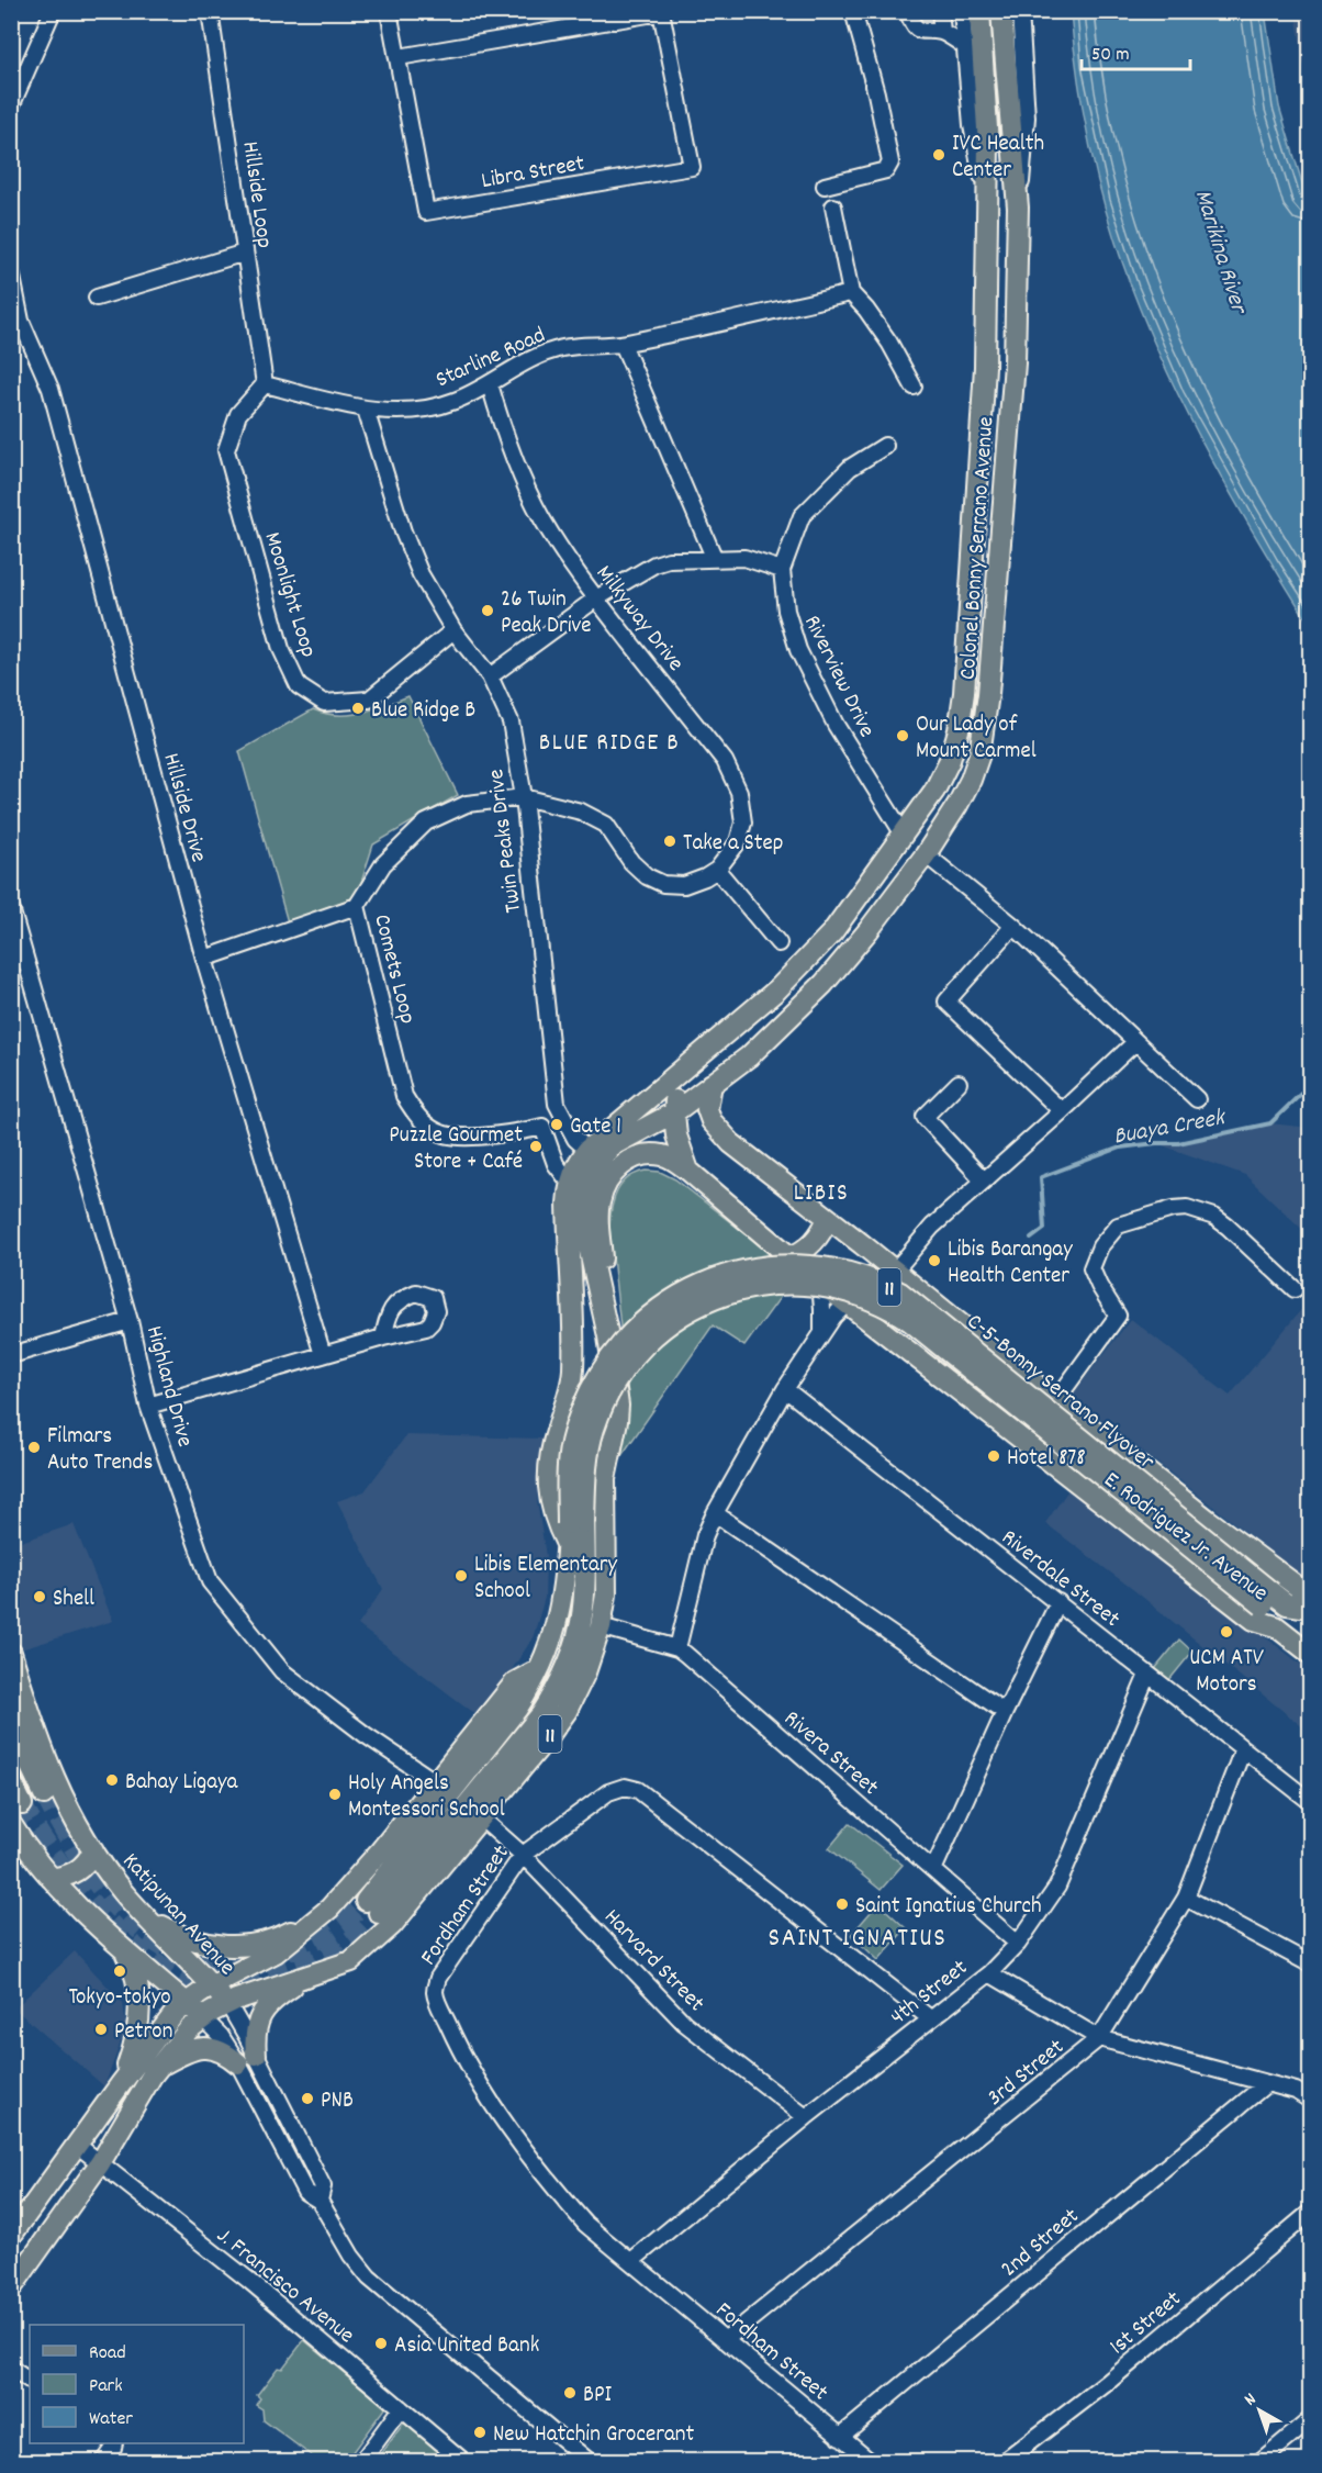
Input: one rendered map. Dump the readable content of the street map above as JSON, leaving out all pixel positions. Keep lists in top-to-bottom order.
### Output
{
  "streets": {
    "main road": [
      "Colonel Bonny Serrano Avenue",
      "11",
      "C-5-Bonny Serrano Flyover",
      "E. Rodriguez Jr. Avenue",
      "Katipunan Avenue"
    ],
    "street": [
      "Libra Street",
      "Hillside Loop",
      "Starline Road",
      "Moonlight Loop",
      "Milkyway Drive",
      "Riverview Drive",
      "Hillside Drive",
      "Twin Peaks Drive",
      "Comets Loop",
      "Highland Drive",
      "Riverdale Street",
      "Rivera Street",
      "Fordham Street",
      "Harvard Street",
      "4th Street",
      "3rd Street",
      "2nd Street",
      "J. Francisco Avenue",
      "1st Street"
    ]
  },
  "crossings": [
    ["Hillside Loop", "Starline Road"],
    ["Hillside Loop", "Moonlight Loop"],
    ["Starline Road", "Moonlight Loop"],
    ["Starline Road", "Milkyway Drive"],
    ["Starline Road", "Twin Peaks Drive"],
    ["Colonel Bonny Serrano Avenue", "Riverview Drive"],
    ["Colonel Bonny Serrano Avenue", "Twin Peaks Drive"],
    ["Colonel Bonny Serrano Avenue", "C-5-Bonny Serrano Flyover"],
    ["Colonel Bonny Serrano Avenue", "E. Rodriguez Jr. Avenue"],
    ["Colonel Bonny Serrano Avenue", "Rivera Street"],
    ["Colonel Bonny Serrano Avenue", "Katipunan Avenue"],
    ["Colonel Bonny Serrano Avenue", "J. Francisco Avenue"],
    ["Moonlight Loop", "Twin Peaks Drive"],
    ["Milkyway Drive", "Twin Peaks Drive"],
    ["Milkyway Drive", "Comets Loop"],
    ["Twin Peaks Drive", "Comets Loop"],
    ["C-5-Bonny Serrano Flyover", "E. Rodriguez Jr. Avenue"],
    ["Riverdale Street", "4th Street"],
    ["Riverdale Street", "3rd Street"],
    ["Rivera Street", "4th Street"],
    ["Fordham Street", "Harvard Street"],
    ["Fordham Street", "4th Street"],
    ["Fordham Street", "3rd Street"],
    ["Fordham Street", "2nd Street"],
    ["Harvard Street", "4th Street"]
  ],
  "districts": ["BLUE RIDGE B", "LIBIS", "SAINT IGNATIUS"],
  "water": ["Marikina River", "Buaya Creek"],
  "places": [
    "IVC Health Center",
    "26 Twin Peak Drive",
    "Blue Ridge B",
    "Our Lady of Mount Carmel",
    "Take a Step",
    "Gate 1",
    "Puzzle Gourmet Store + Café",
    "Libis Barangay Health Center",
    "Filmars Auto Trends",
    "Hotel 878",
    "Libis Elementary School",
    "Shell",
    "UCM ATV Motors",
    "Bahay Ligaya",
    "Holy Angels Montessori School",
    "Saint Ignatius Church",
    "Tokyo-tokyo",
    "Petron",
    "PNB",
    "Asia United Bank",
    "BPI",
    "New Hatchin Grocerant"
  ],
  "legend": ["Road", "Park", "Water"],
  "scale_bar": "50 m",
  "north": "top left"
}
